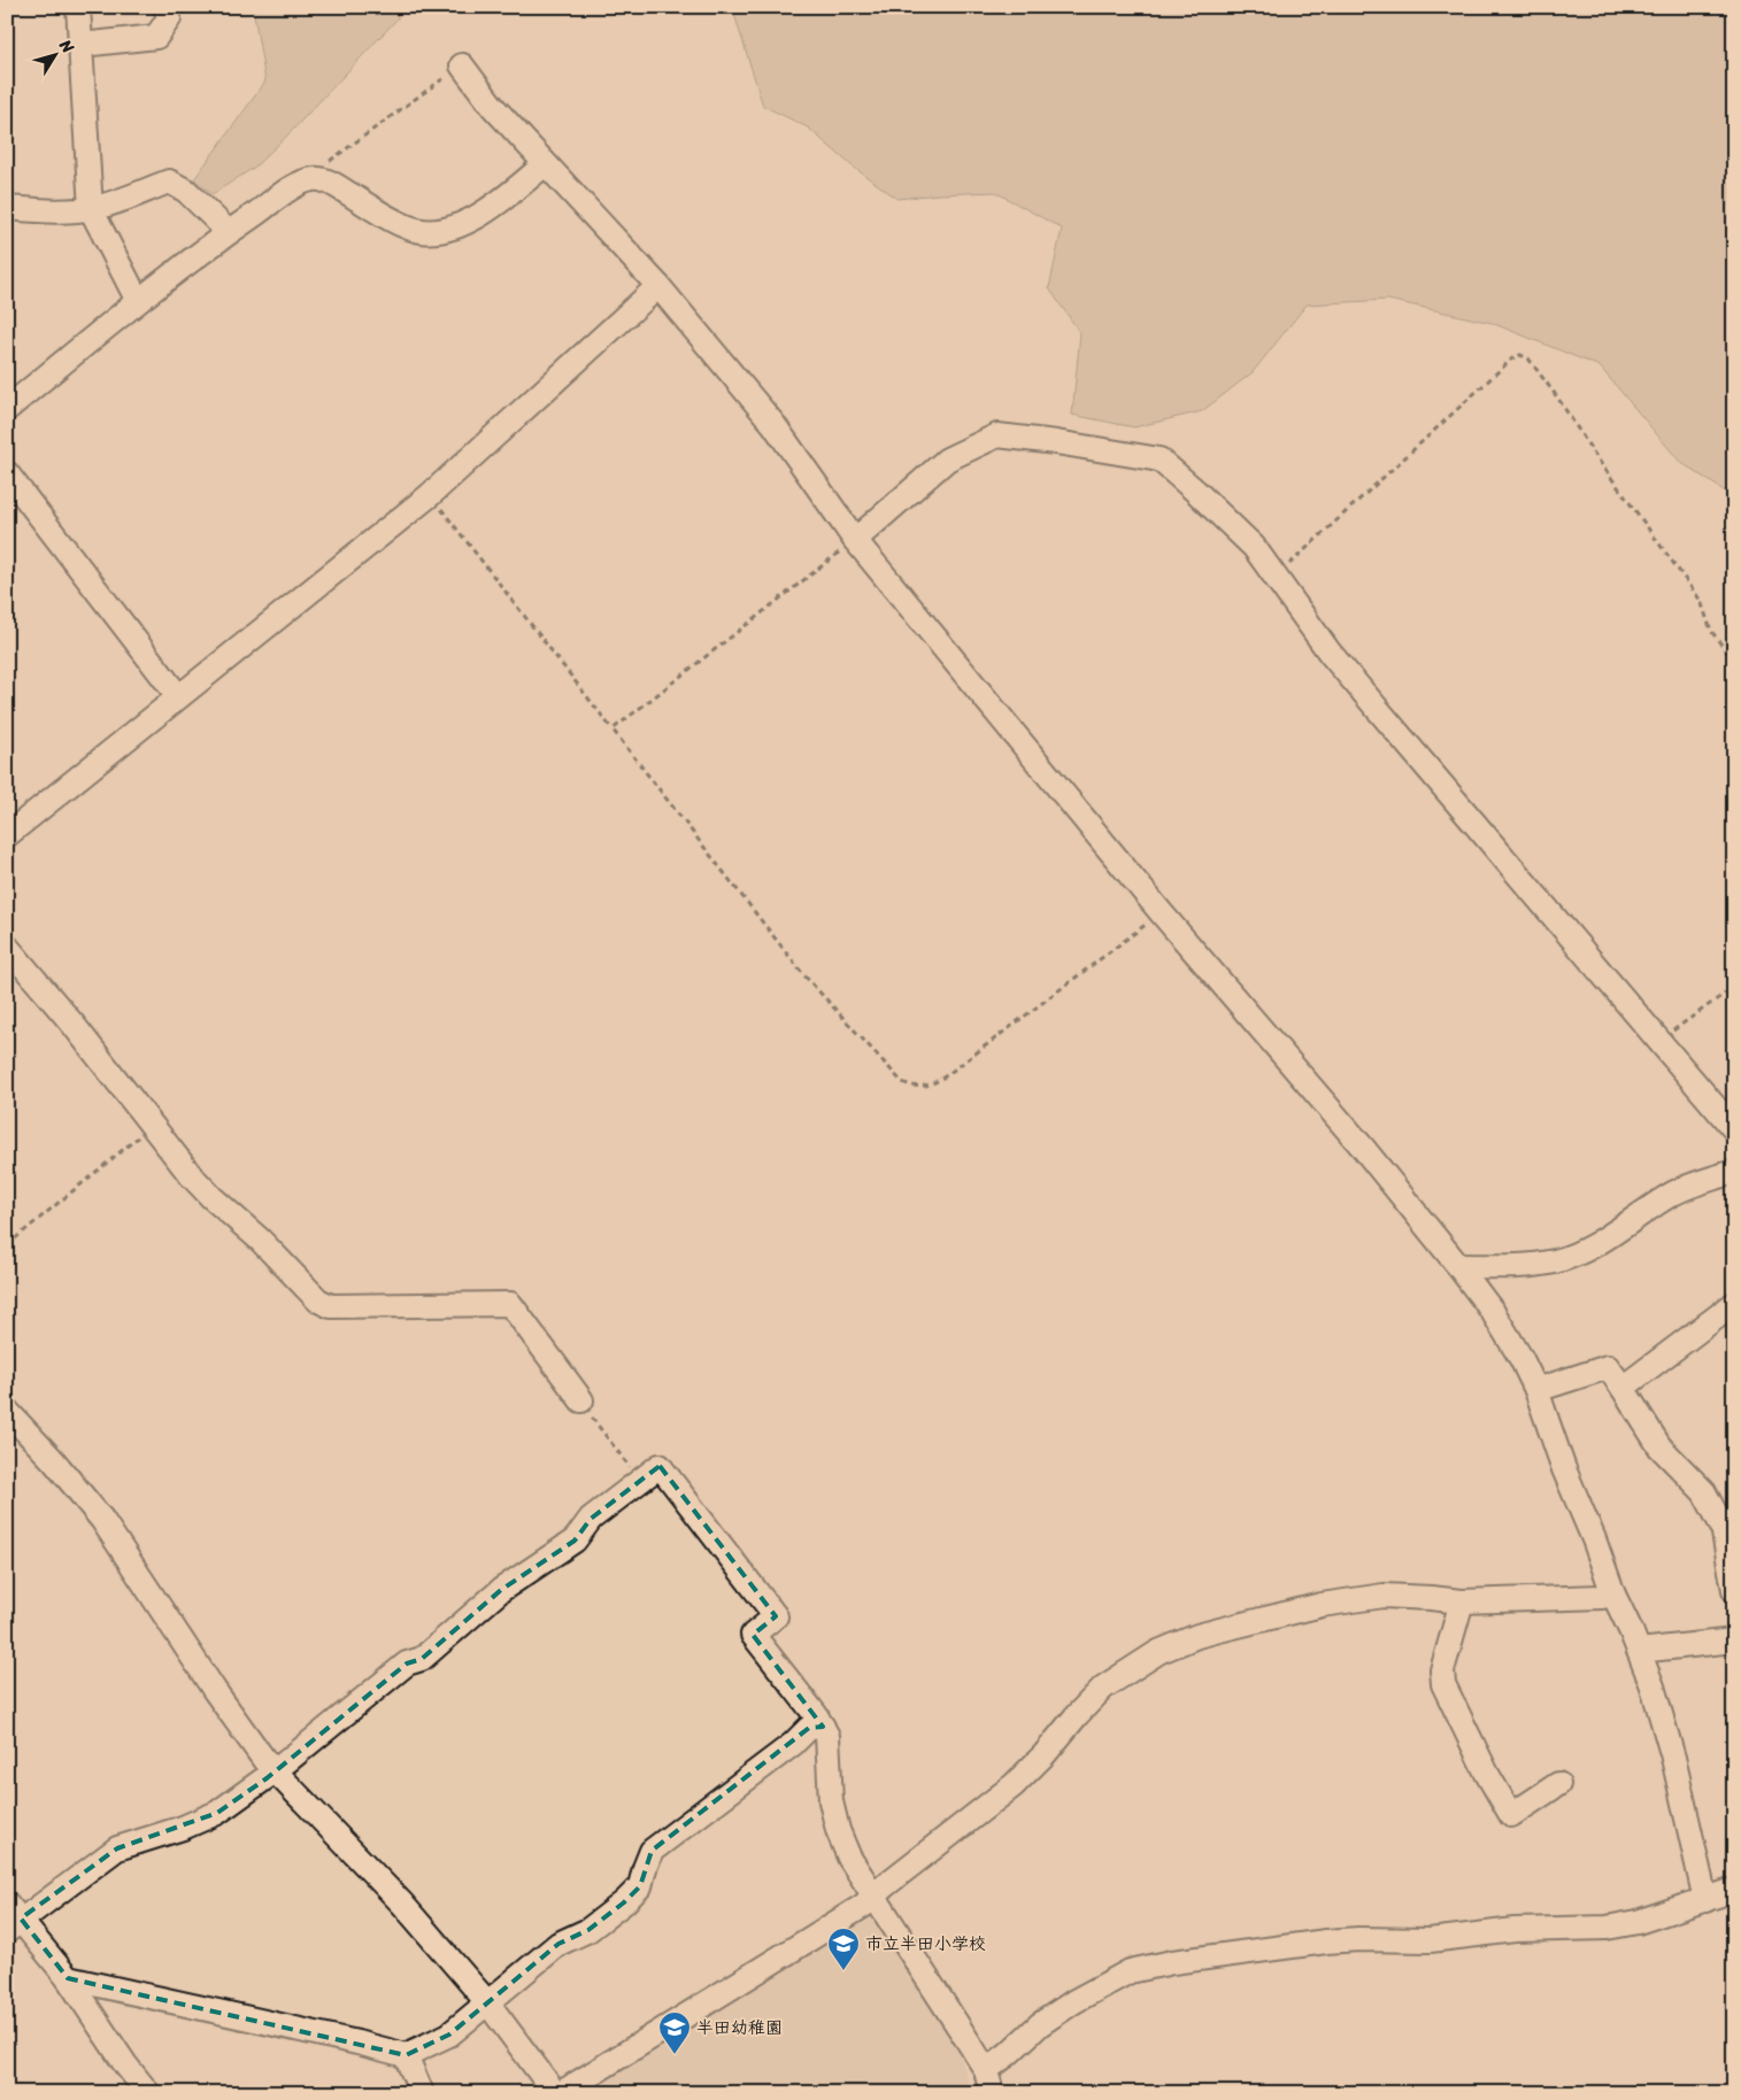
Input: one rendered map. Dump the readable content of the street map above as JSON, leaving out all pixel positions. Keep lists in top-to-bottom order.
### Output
{
  "places": {
    "school or university": ["市立半田小学校", "半田幼稚園"]
  },
  "north": "top right"
}
